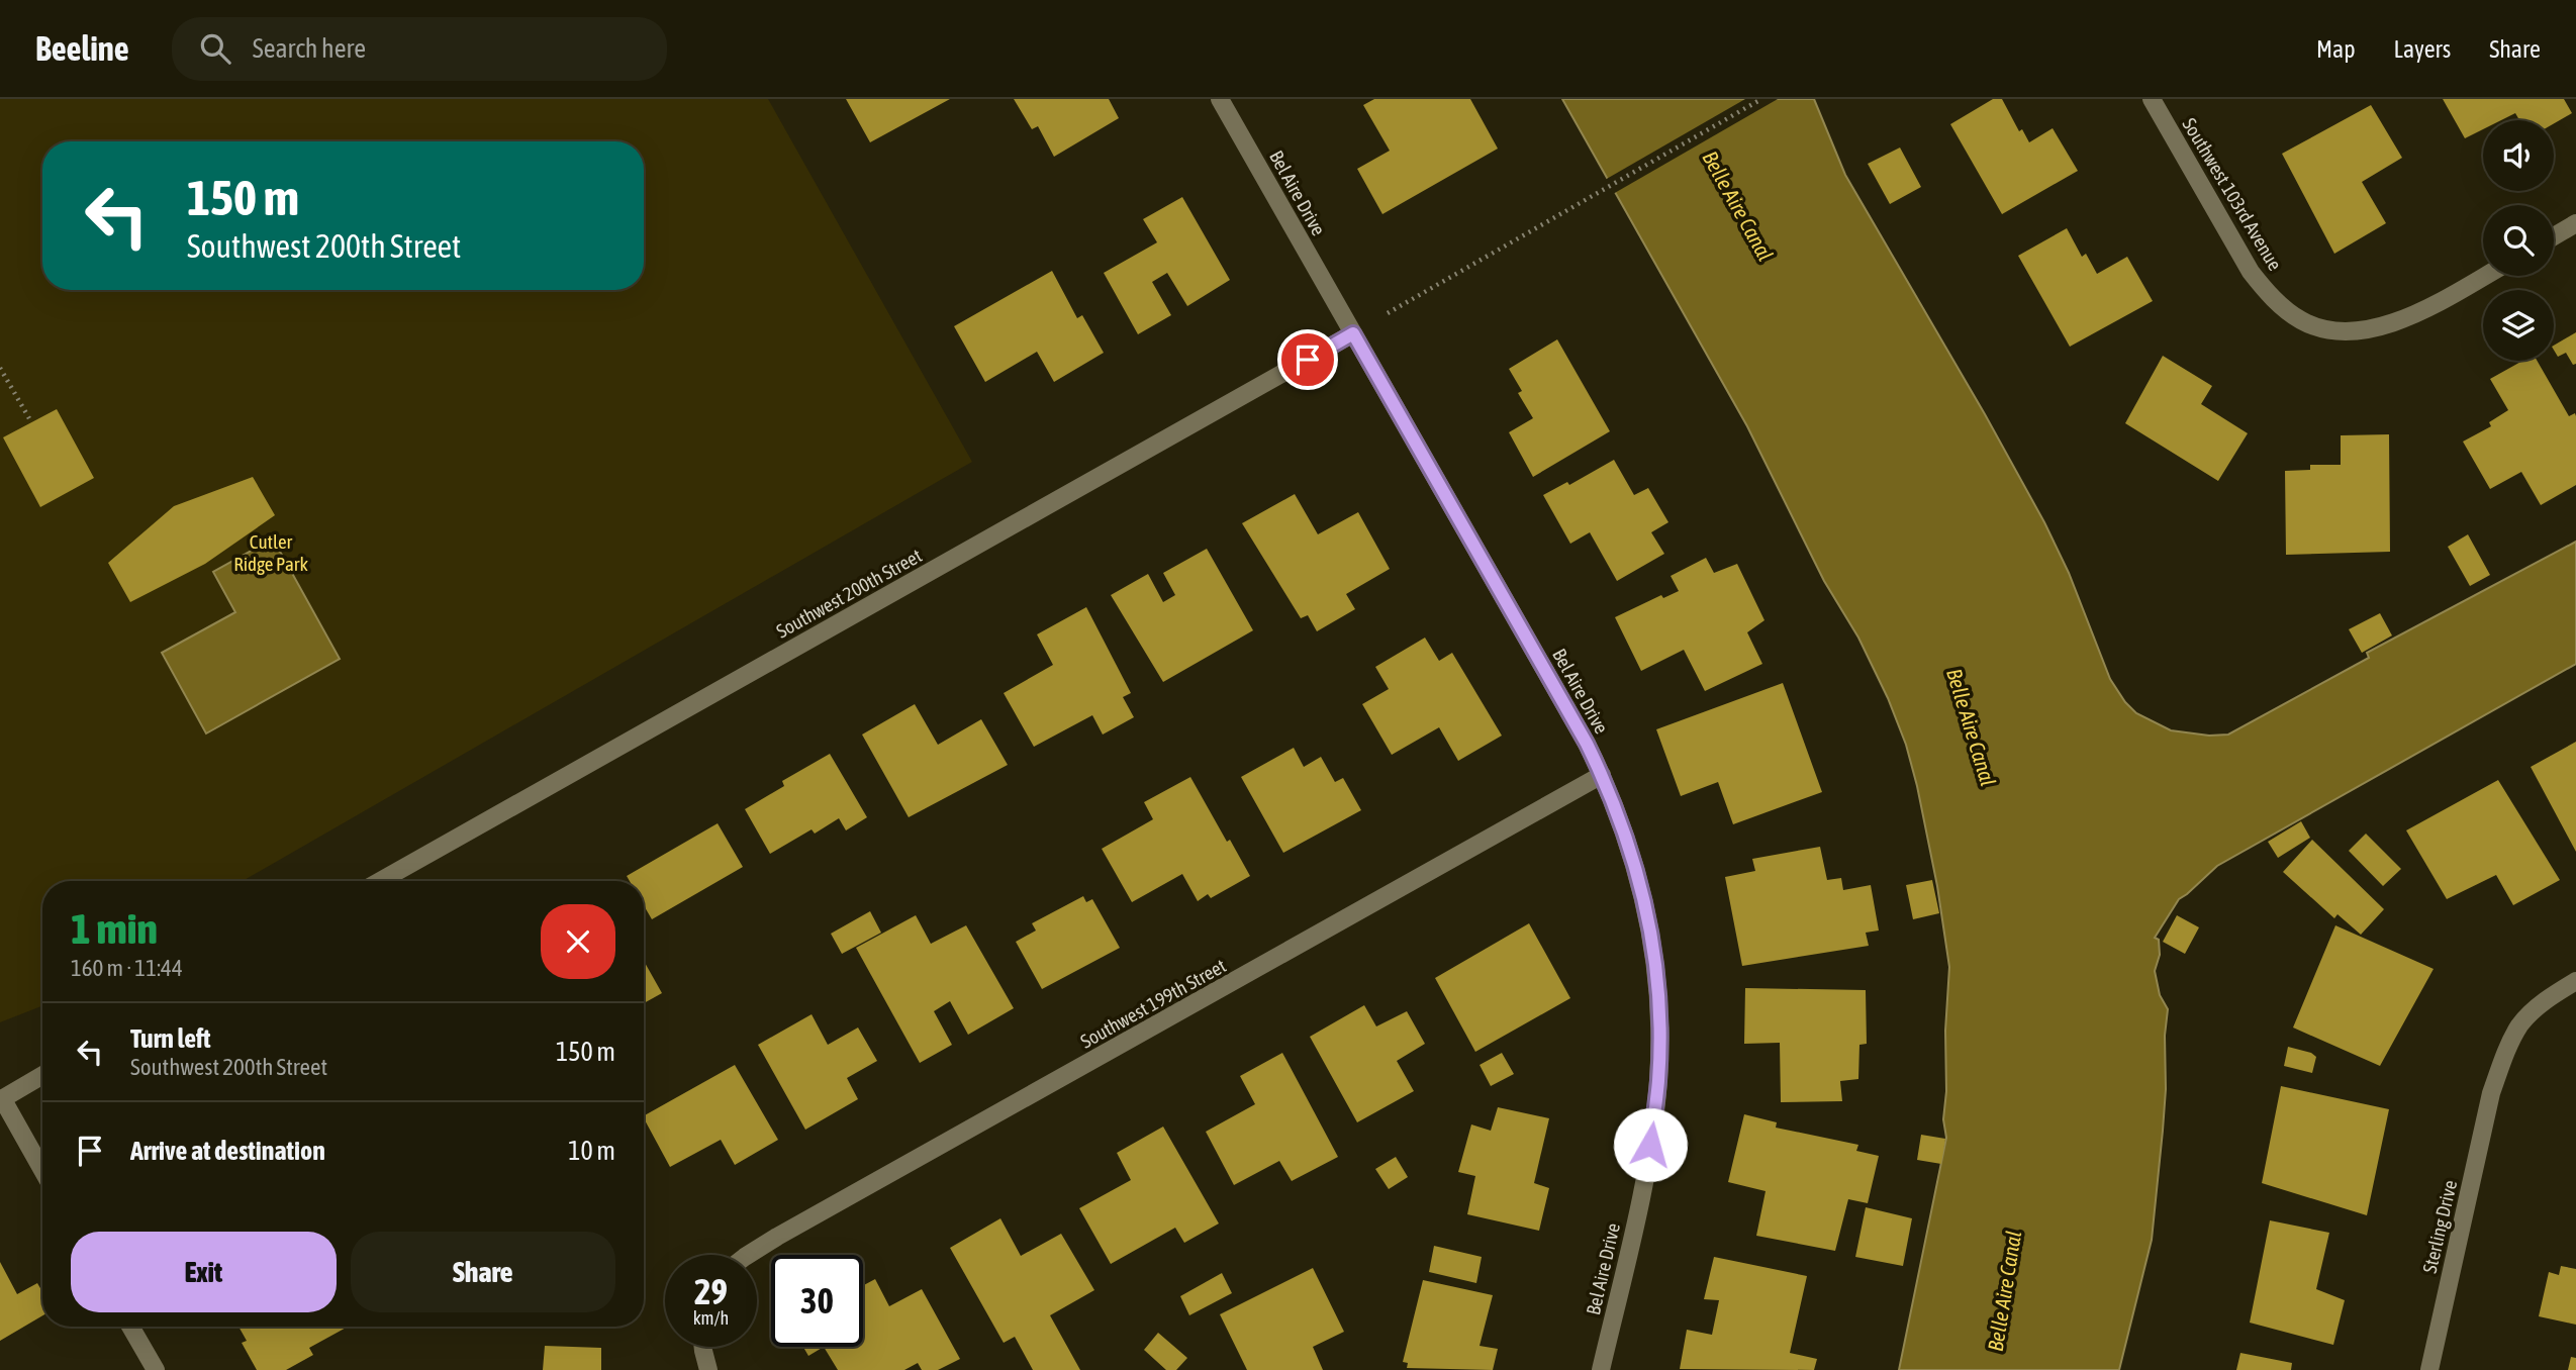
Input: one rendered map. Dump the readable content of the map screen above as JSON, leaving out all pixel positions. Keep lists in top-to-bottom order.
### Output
{
  "streets": {
    "street": [
      "Bel Aire Drive",
      "Southwest 103rd Avenue",
      "Southwest 200th Street",
      "Southwest 199th Street",
      "Sterling Drive"
    ]
  },
  "crossings": [
    ["Bel Aire Drive", "Southwest 200th Street"],
    ["Bel Aire Drive", "Southwest 199th Street"]
  ],
  "water": ["Belle Aire Canal"],
  "parks": ["Cutler Ridge Park"],
  "page": {
    "header": "Beeline",
    "search": "Search here",
    "nav": ["Map", "Layers", "Share"],
    "turn": ["150 m", "Southwest 200th Street"],
    "heading": ["1 min", "160 m · 11:44"],
    "list": [
      {
        "name": "Turn left",
        "note": "Southwest 200th Street",
        "value": "150 m"
      },
      {
        "name": "Arrive at destination",
        "value": "10 m"
      }
    ],
    "buttons": ["Exit", "Share"],
    "speed": "29 km/h",
    "limit": "30"
  }
}
